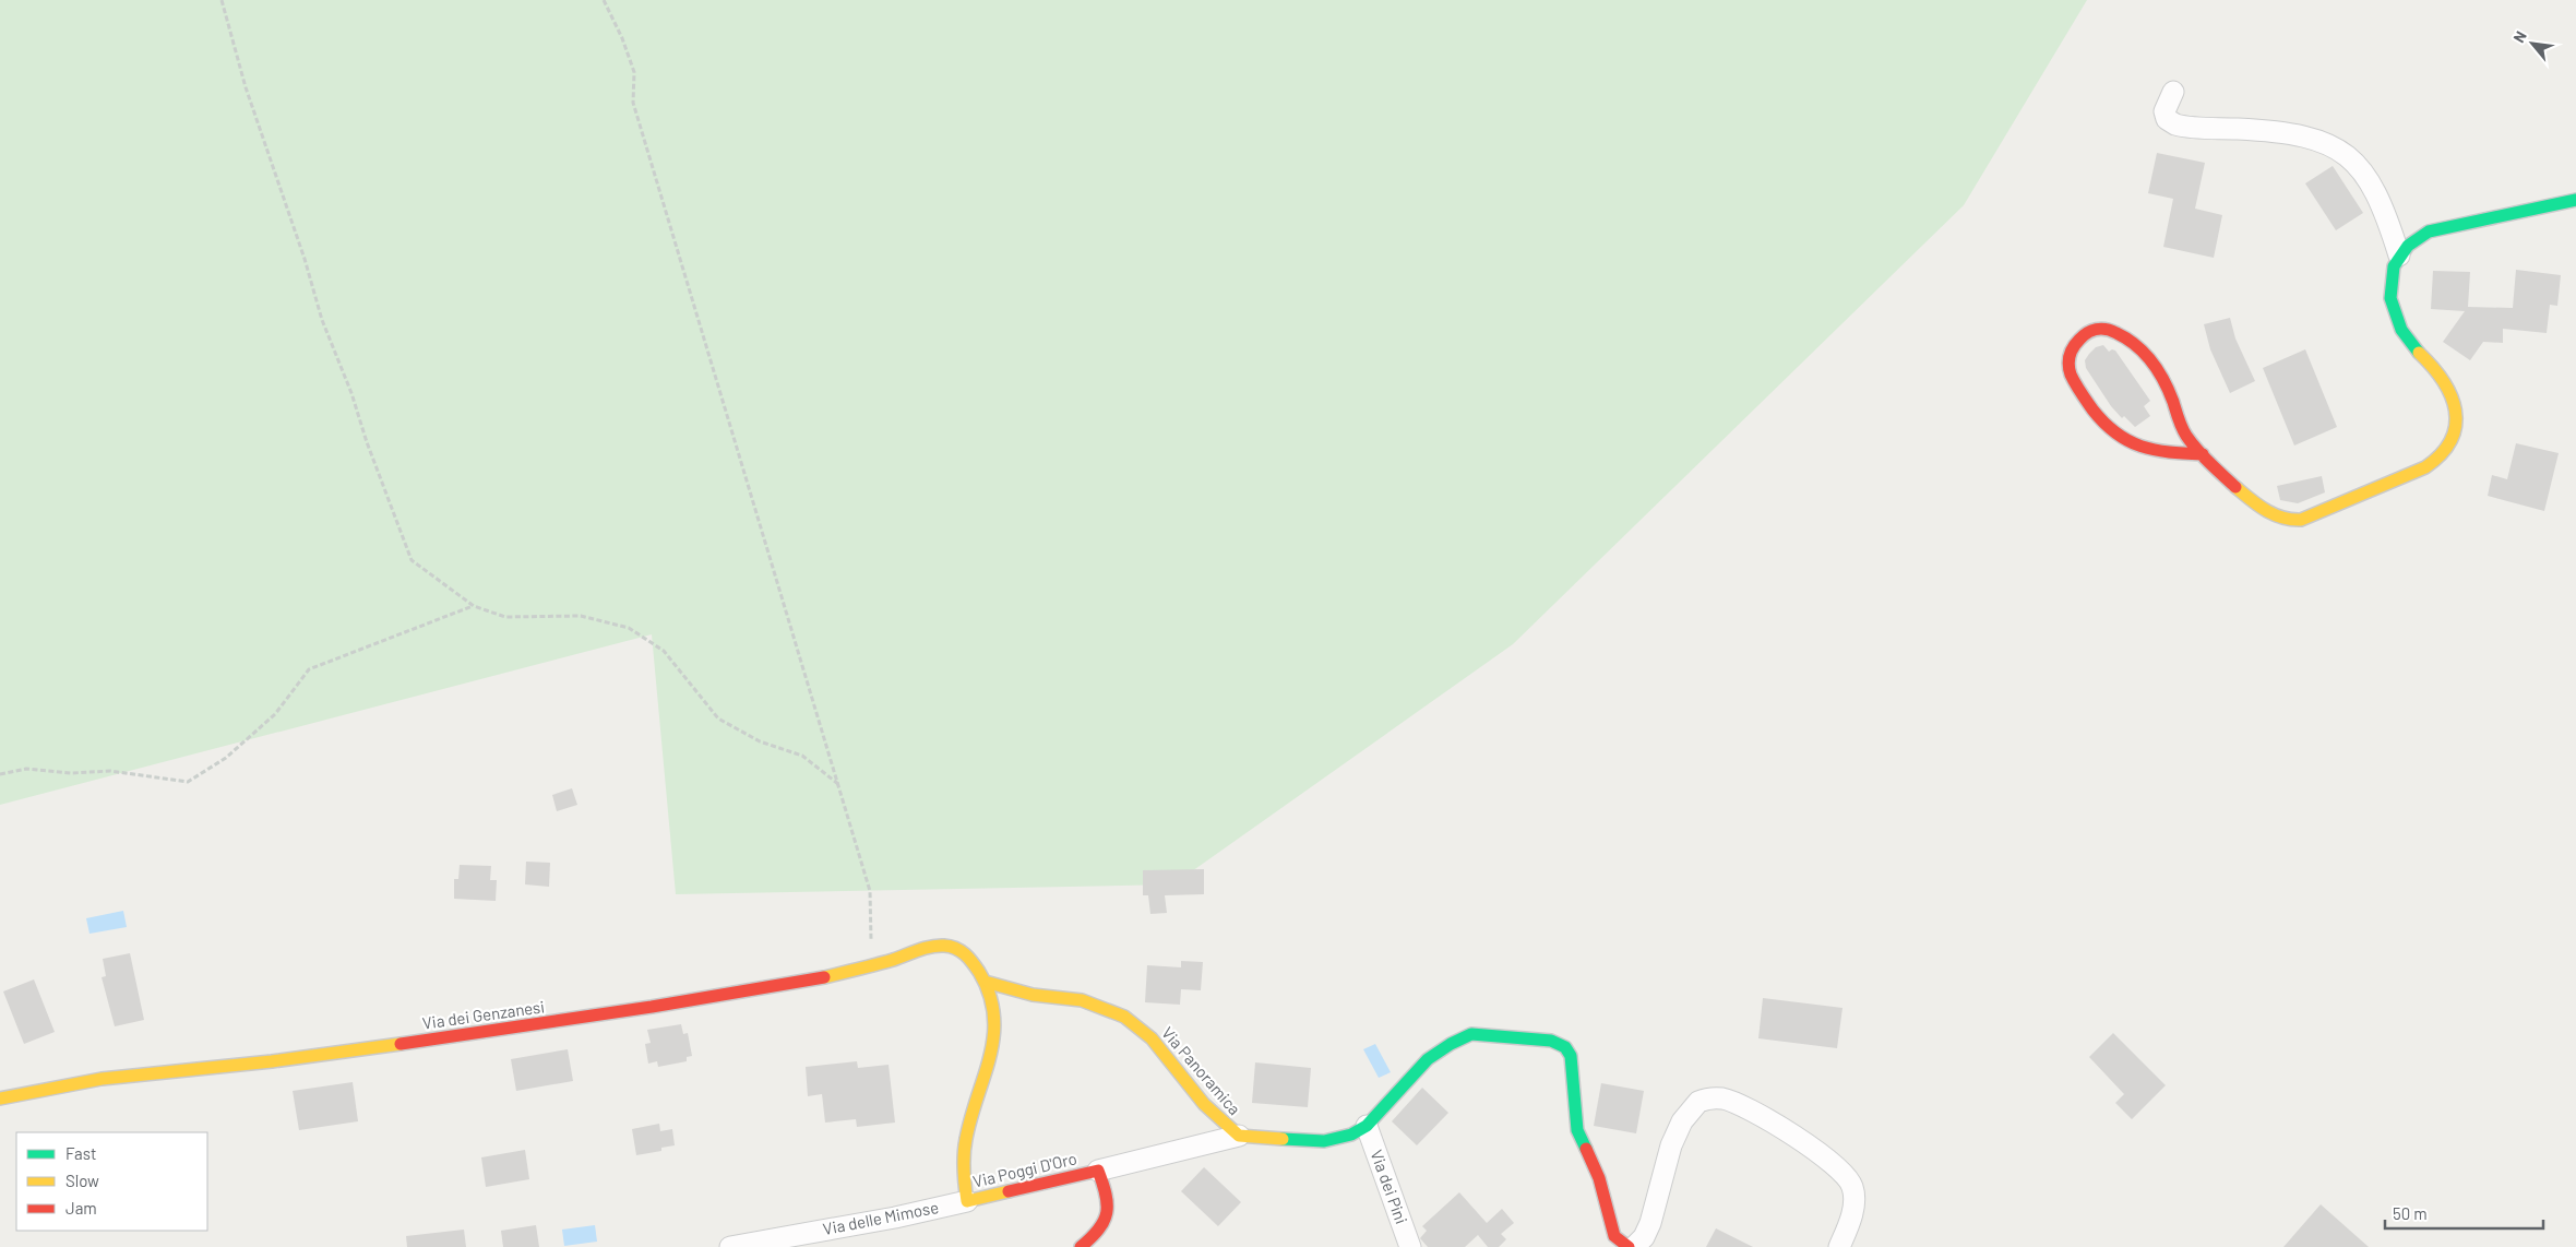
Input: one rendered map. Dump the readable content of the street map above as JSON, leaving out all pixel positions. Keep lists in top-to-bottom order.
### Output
{
  "streets": {
    "street": [
      "Via dei Genzanesi",
      "Via Panoramica",
      "Via Poggi D'Oro",
      "Via dei Pini",
      "Via delle Mimose"
    ]
  },
  "crossings": [
    ["Via dei Genzanesi", "Via Poggi D'Oro"],
    ["Via Panoramica", "Via Poggi D'Oro"],
    ["Via Panoramica", "Via dei Pini"],
    ["Via Poggi D'Oro", "Via delle Mimose"]
  ],
  "legend": ["Fast", "Slow", "Jam"],
  "scale_bar": "50 m",
  "north": "top left"
}
